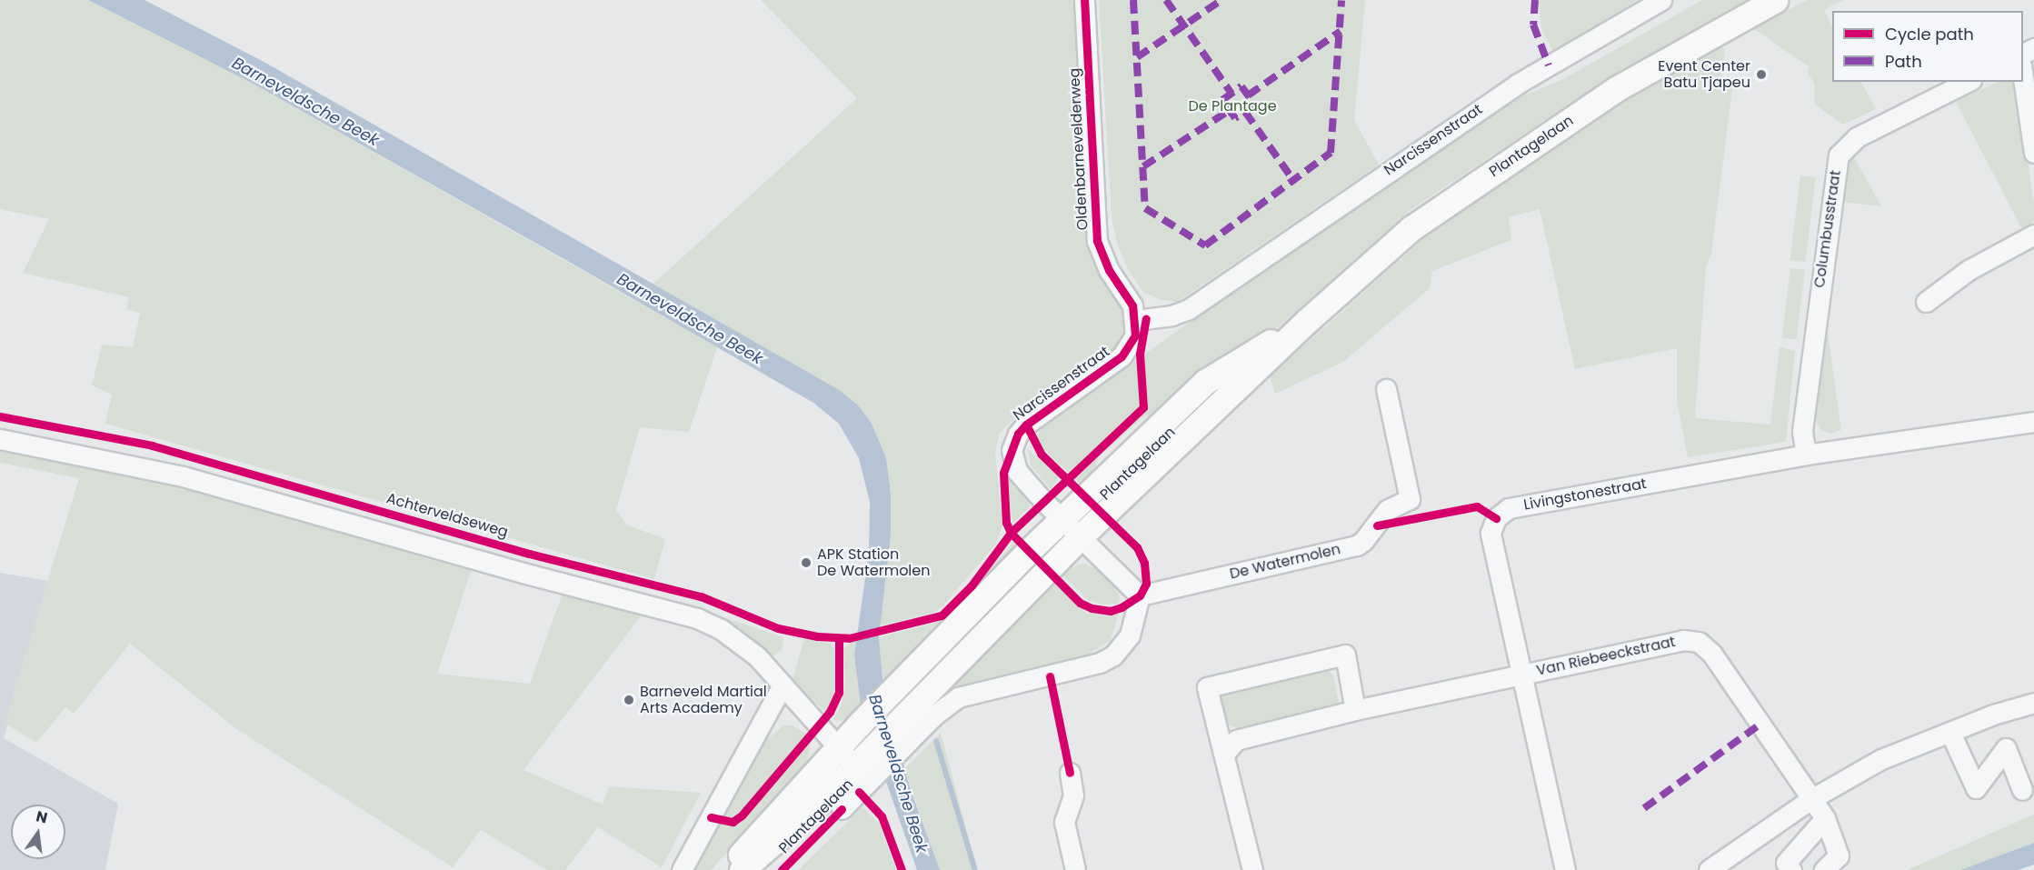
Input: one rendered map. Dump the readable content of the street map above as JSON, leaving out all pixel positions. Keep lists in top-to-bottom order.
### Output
{
  "streets": {
    "main road": ["Plantagelaan"],
    "street": [
      "Narcissenstraat",
      "Oldenbarnevelderweg",
      "Columbusstraat",
      "Livingstonestraat",
      "De Watermolen",
      "Van Riebeeckstraat"
    ],
    "cycle path": ["Achterveldseweg"]
  },
  "crossings": [
    ["Narcissenstraat", "Plantagelaan"],
    ["Narcissenstraat", "Oldenbarnevelderweg"],
    ["Plantagelaan", "De Watermolen"],
    ["Columbusstraat", "Livingstonestraat"],
    ["Livingstonestraat", "Van Riebeeckstraat"]
  ],
  "water": ["Barneveldsche Beek"],
  "parks": ["De Plantage"],
  "places": ["Event Center Batu Tjapeu", "APK Station De Watermolen", "Barneveld Martial Arts Academy"],
  "legend": ["Cycle path", "Path"],
  "north": "top"
}
